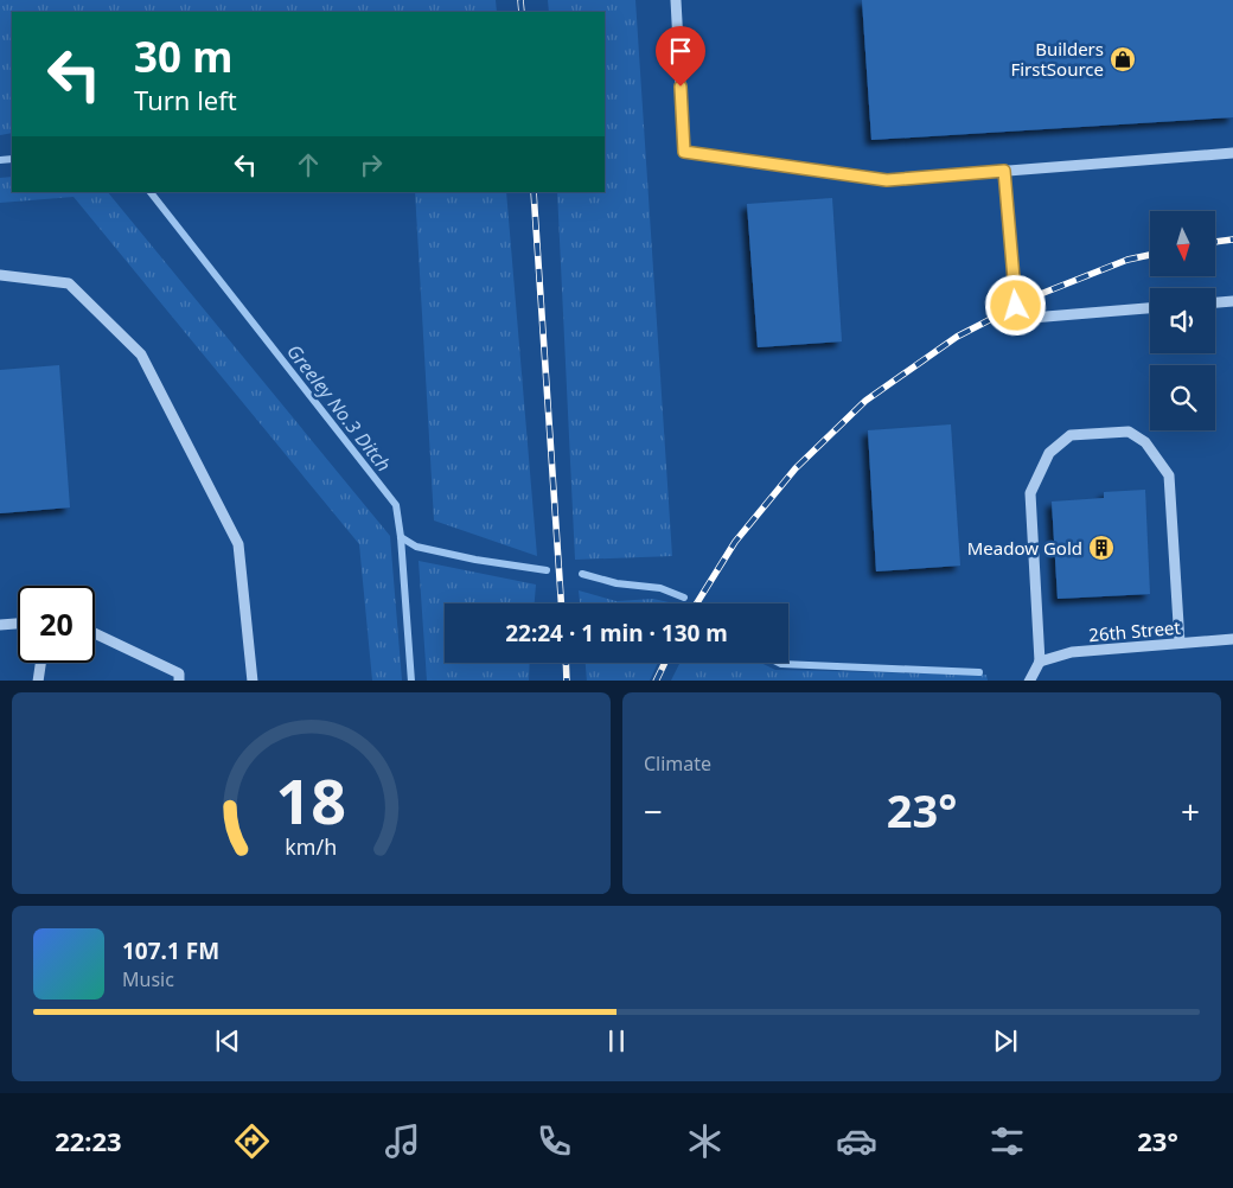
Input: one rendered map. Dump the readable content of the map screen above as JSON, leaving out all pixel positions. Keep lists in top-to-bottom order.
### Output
{
  "streets": {
    "street": ["26th Street"]
  },
  "water": ["Greeley No.3 Ditch"],
  "places": {
    "shop": ["Builders FirstSource"],
    "building": ["Meadow Gold"]
  },
  "north": "bottom",
  "page": {
    "turn": ["30 m", "Turn left"],
    "limit": "20",
    "trip": "22:24 · 1 min · 130 m",
    "tile": "Climate",
    "heat": ["−", "23°", "+"],
    "song": ["107.1 FM", "Music"],
    "tabs": ["22:23", "23°"],
    "gauge": ["18", "km/h"]
  }
}
